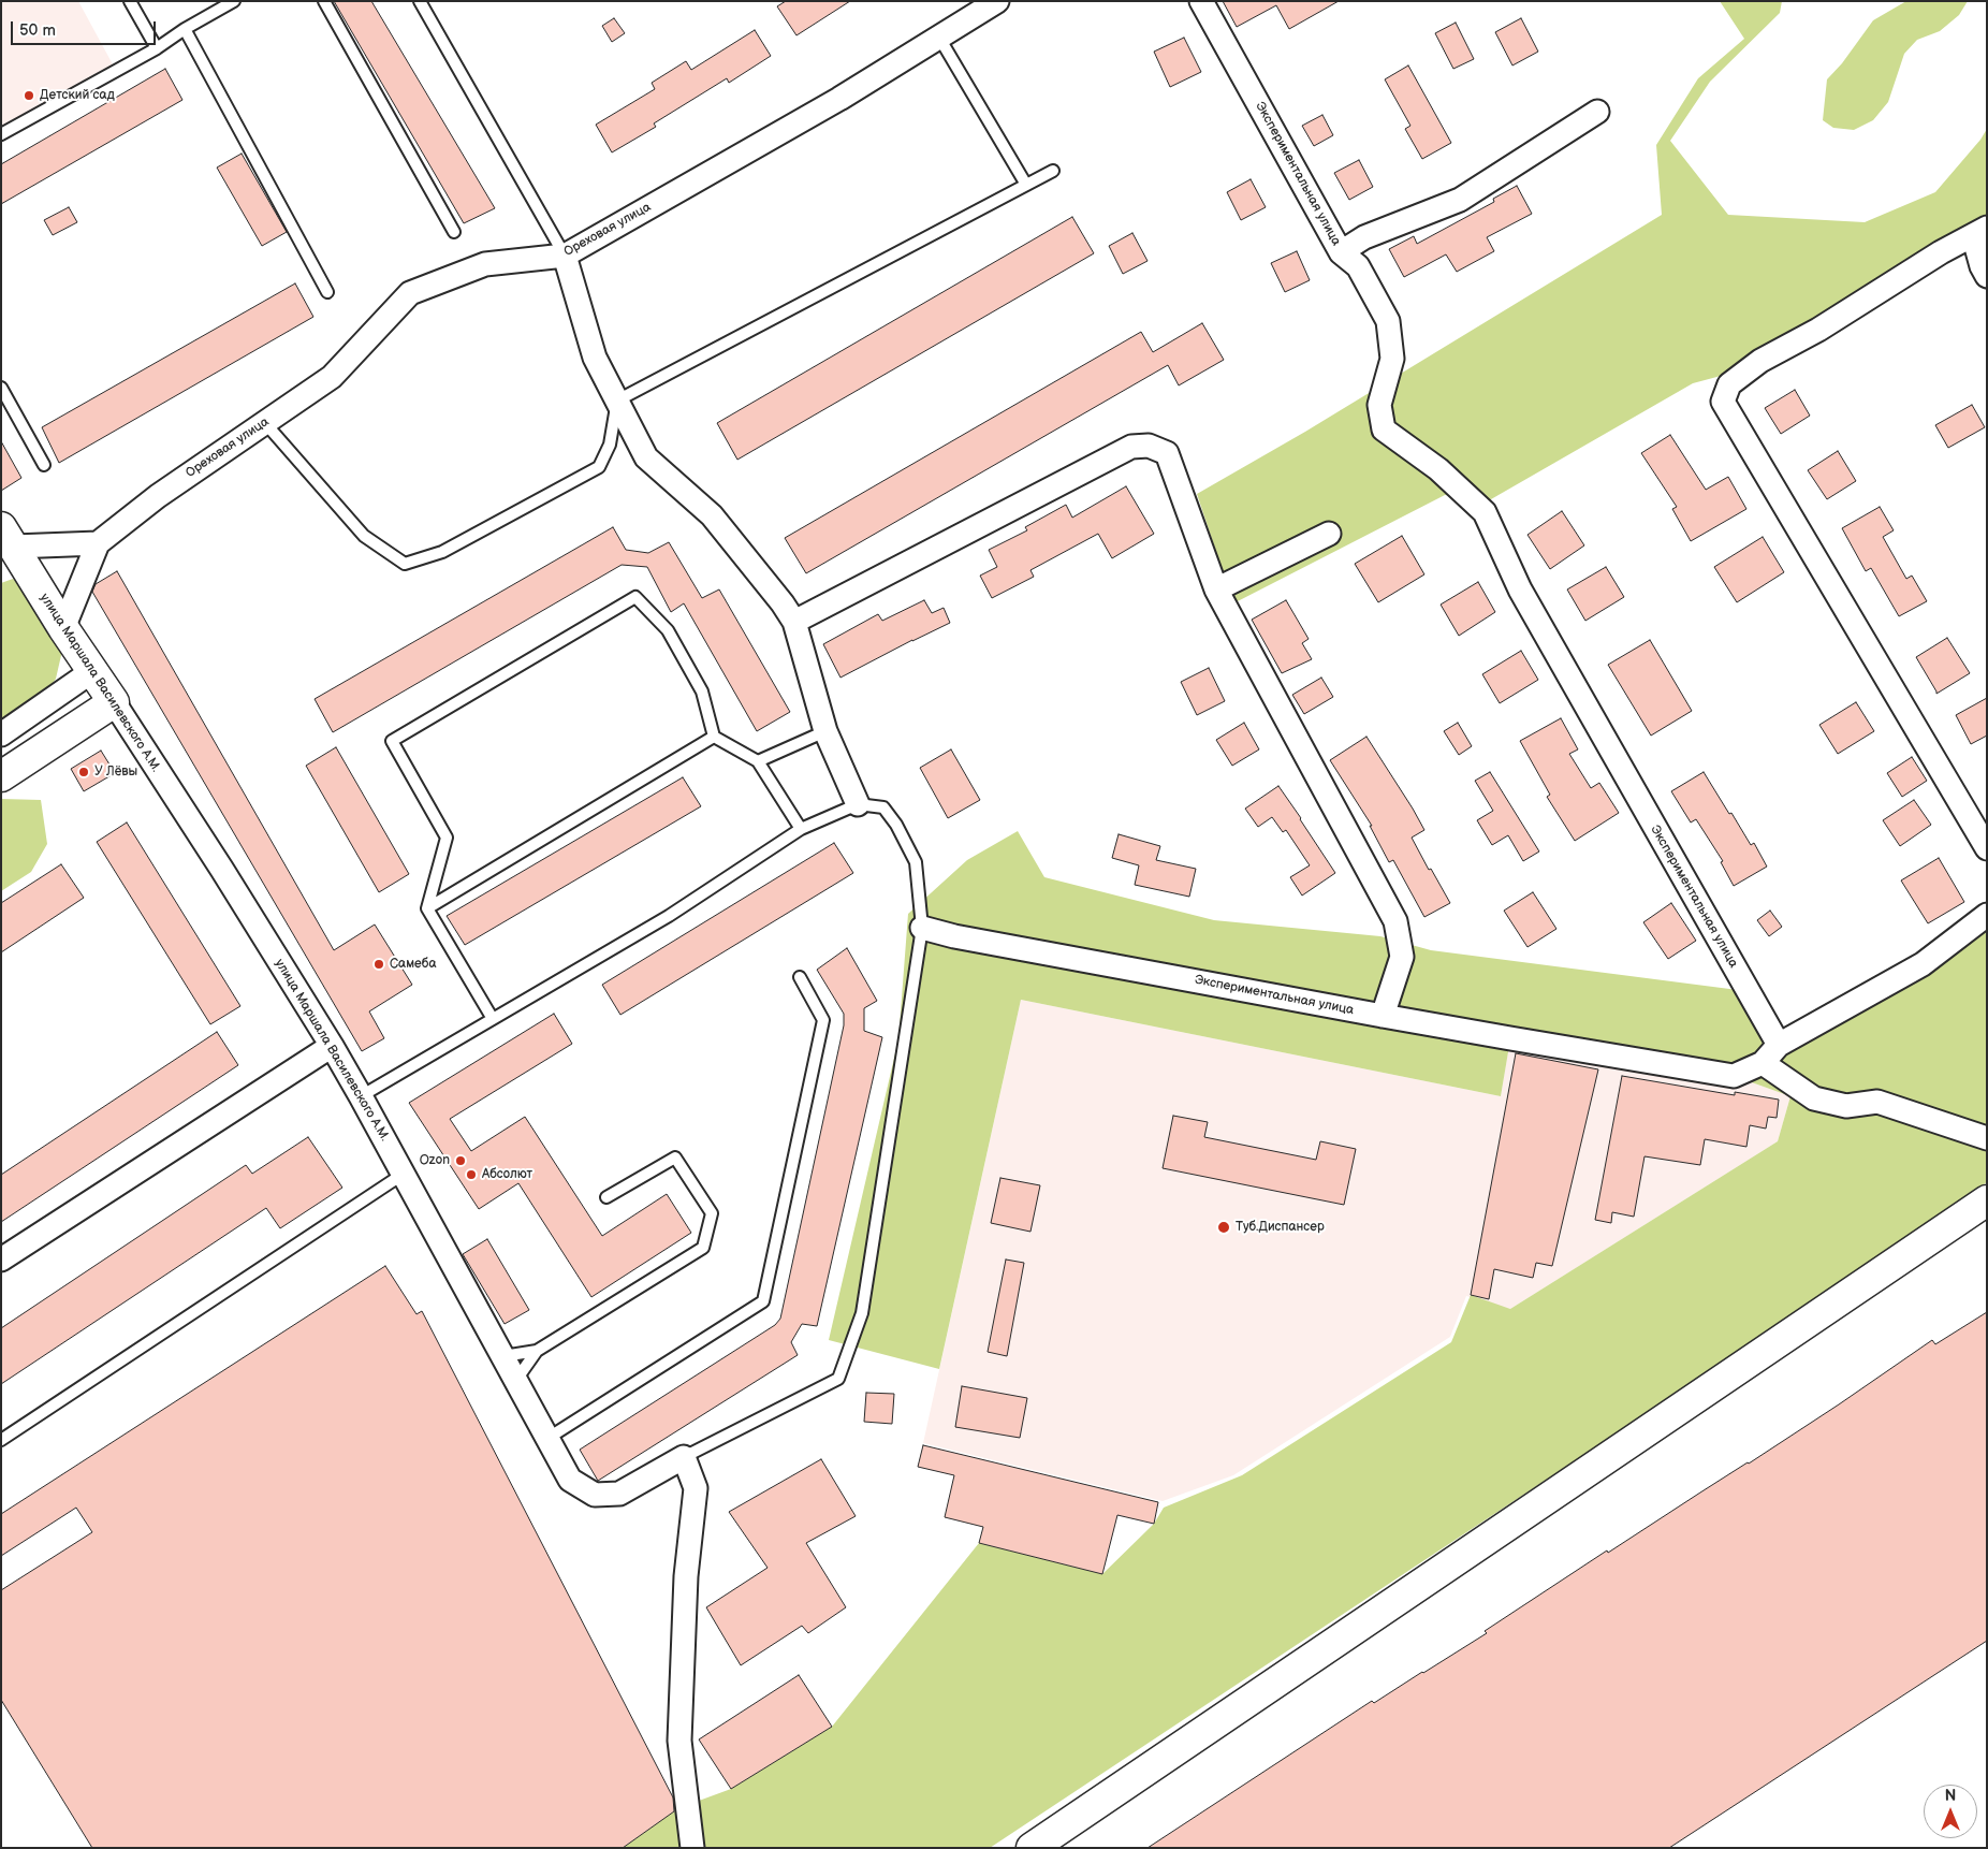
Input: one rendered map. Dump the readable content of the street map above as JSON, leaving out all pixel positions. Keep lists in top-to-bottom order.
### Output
{
  "streets": {
    "main road": ["улица Маршала Василевского А.М."],
    "street": ["Экспериментальная улица", "Ореховая улица"]
  },
  "crossings": [
    ["Ореховая улица", "улица Маршала Василевского А.М."]
  ],
  "places": [
    "Детский сад",
    "У Лёвы",
    "Самеба",
    "Ozon",
    "Абсолют",
    "Туб.Диспансер"
  ],
  "scale_bar": "50 m",
  "north": "top"
}
